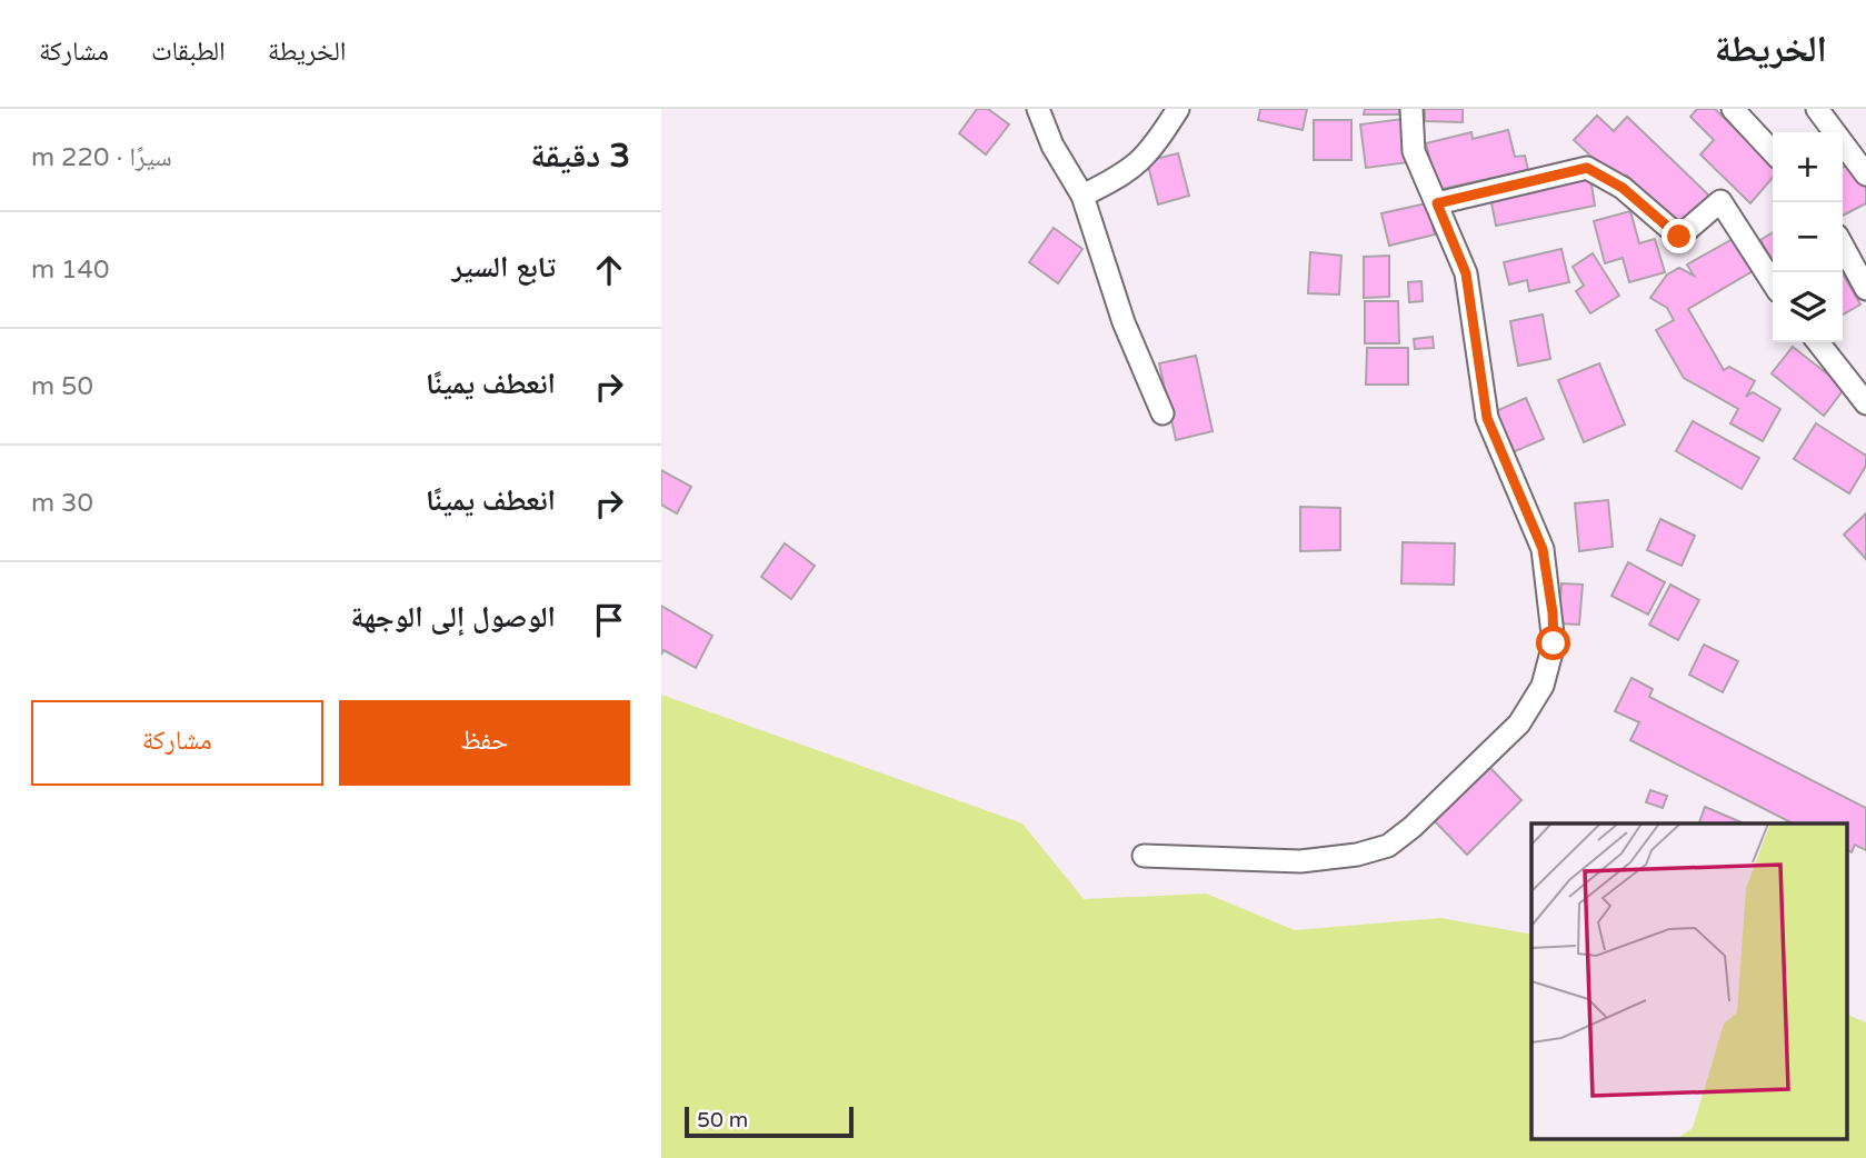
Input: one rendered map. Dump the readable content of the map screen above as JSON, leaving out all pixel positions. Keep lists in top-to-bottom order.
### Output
{
  "scale_bar": "50 m",
  "page": {
    "header": "الخريطة",
    "nav": ["الخريطة", "الطبقات", "مشاركة"],
    "heading": ["3 دقيقة", "سيرًا · 220 m"],
    "map_buttons": ["+", "−"],
    "list": [
      ["تابع السير", "140 m"],
      ["انعطف يمينًا", "50 m"],
      ["انعطف يمينًا", "30 m"],
      "الوصول إلى الوجهة"
    ],
    "buttons": ["حفظ", "مشاركة"],
    "scale": "50 m"
  }
}
